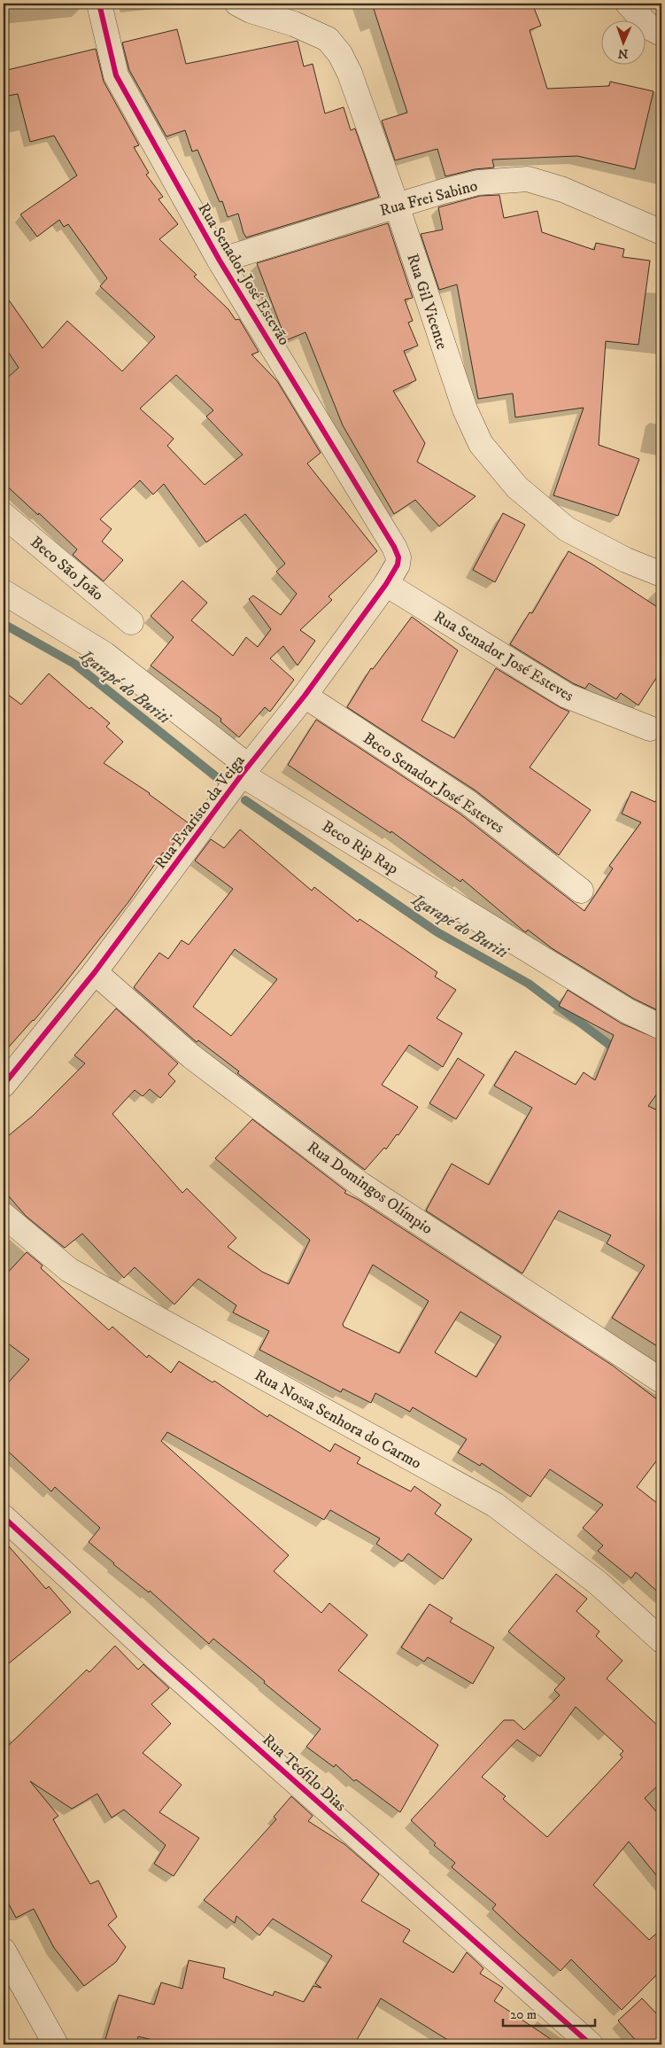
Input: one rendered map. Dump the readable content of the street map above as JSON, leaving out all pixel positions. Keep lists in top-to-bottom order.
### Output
{
  "streets": {
    "street": [
      "Rua Frei Sabino",
      "Rua Senador José Estevão",
      "Rua Gil Vicente",
      "Beco São João",
      "Rua Senador José Esteves",
      "Beco Senador José Esteves",
      "Rua Evaristo da Veiga",
      "Beco Rip Rap",
      "Rua Domingos Olímpio",
      "Rua Nossa Senhora do Carmo",
      "Rua Teófilo Dias"
    ]
  },
  "crossings": [
    ["Rua Frei Sabino", "Rua Senador José Estevão"],
    ["Rua Frei Sabino", "Rua Gil Vicente"],
    ["Rua Senador José Estevão", "Rua Evaristo da Veiga"],
    ["Rua Senador José Esteves", "Rua Evaristo da Veiga"],
    ["Beco Senador José Esteves", "Rua Evaristo da Veiga"],
    ["Rua Evaristo da Veiga", "Beco Rip Rap"],
    ["Rua Evaristo da Veiga", "Rua Domingos Olímpio"]
  ],
  "water": ["Igarapé do Buriti"],
  "scale_bar": "20 m",
  "north": "bottom"
}
